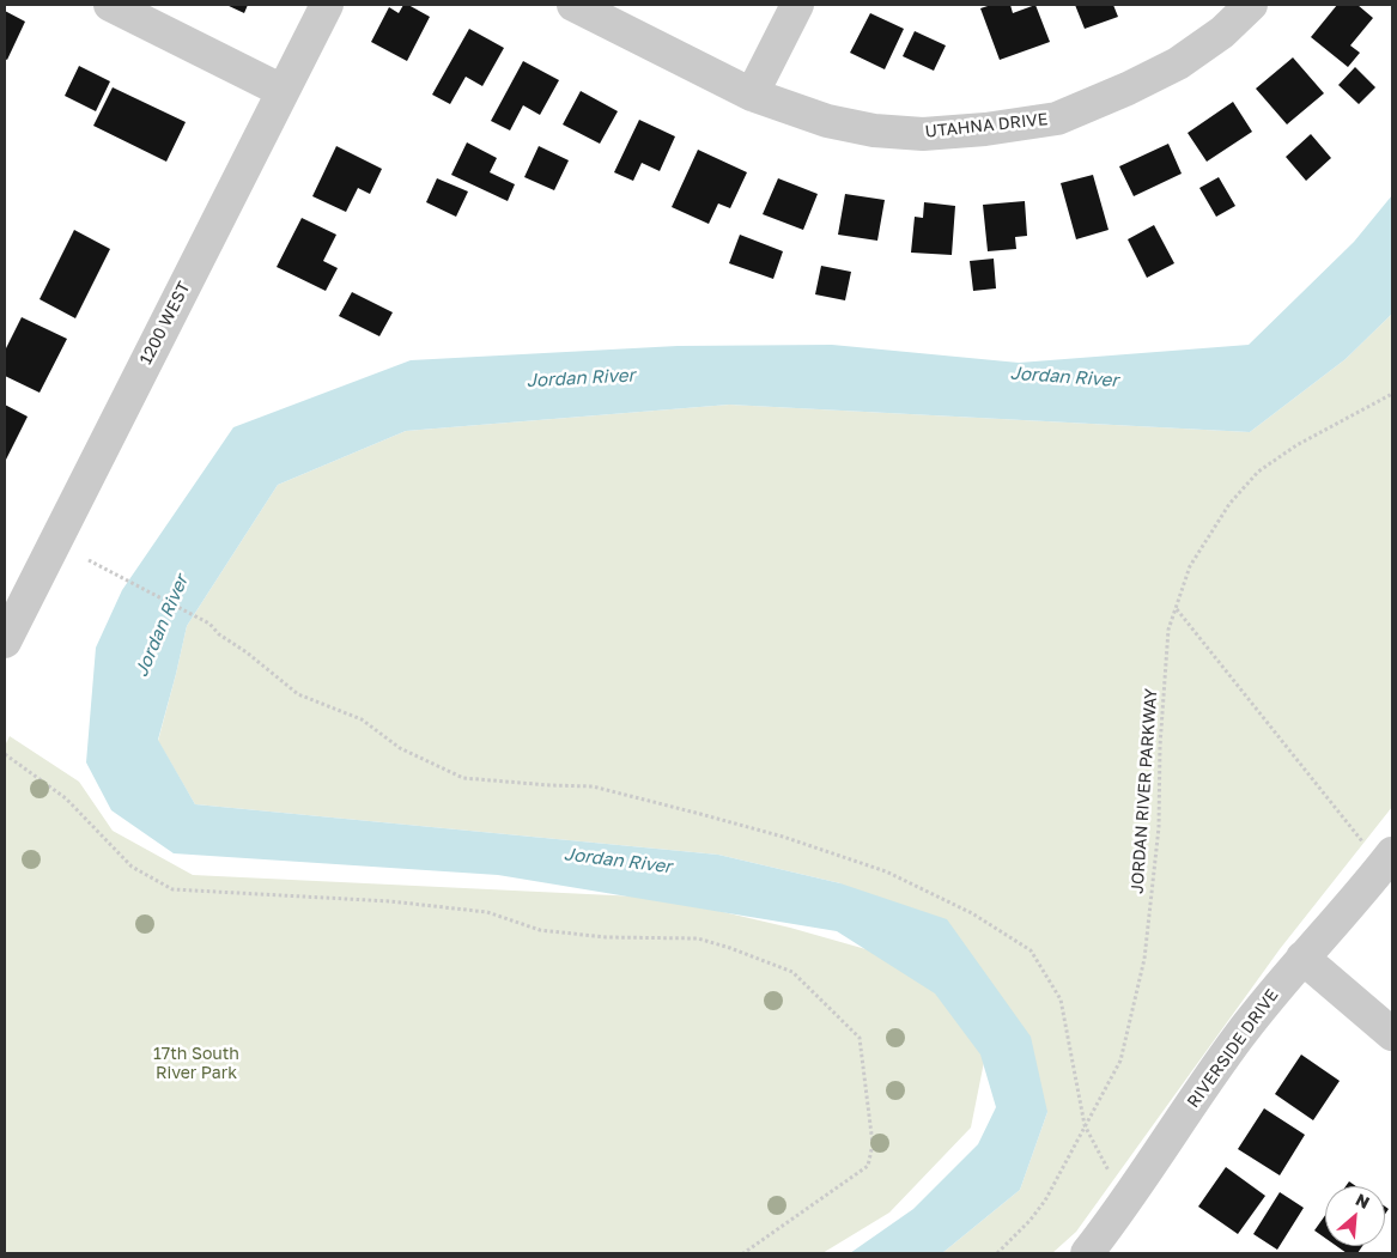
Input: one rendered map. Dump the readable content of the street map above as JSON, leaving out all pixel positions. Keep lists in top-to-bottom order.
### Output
{
  "streets": {
    "street": ["UTAHNA DRIVE", "1200 WEST", "RIVERSIDE DRIVE"],
    "path": ["JORDAN RIVER PARKWAY"]
  },
  "water": ["Jordan River"],
  "parks": ["17th South River Park"],
  "north": "top right"
}
